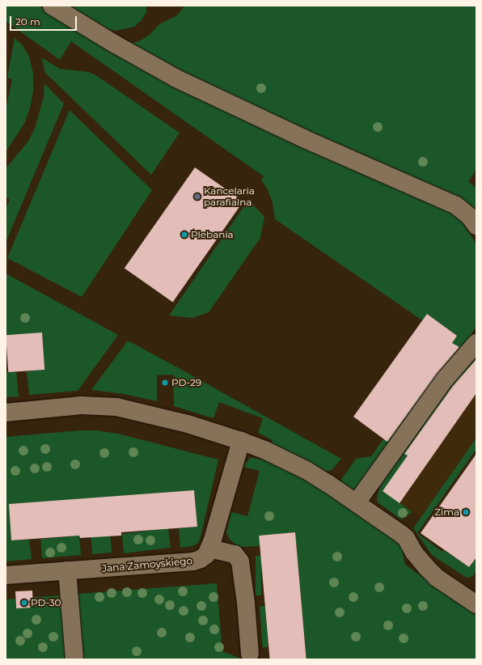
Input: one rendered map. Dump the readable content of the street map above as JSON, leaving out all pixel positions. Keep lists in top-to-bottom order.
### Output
{
  "streets": {
    "street": ["Jana Zamoyskiego"]
  },
  "places": [
    "Kancelaria parafialna",
    "Plebania",
    "PD-29",
    "Zima",
    "PD-30"
  ],
  "scale_bar": "20 m"
}
